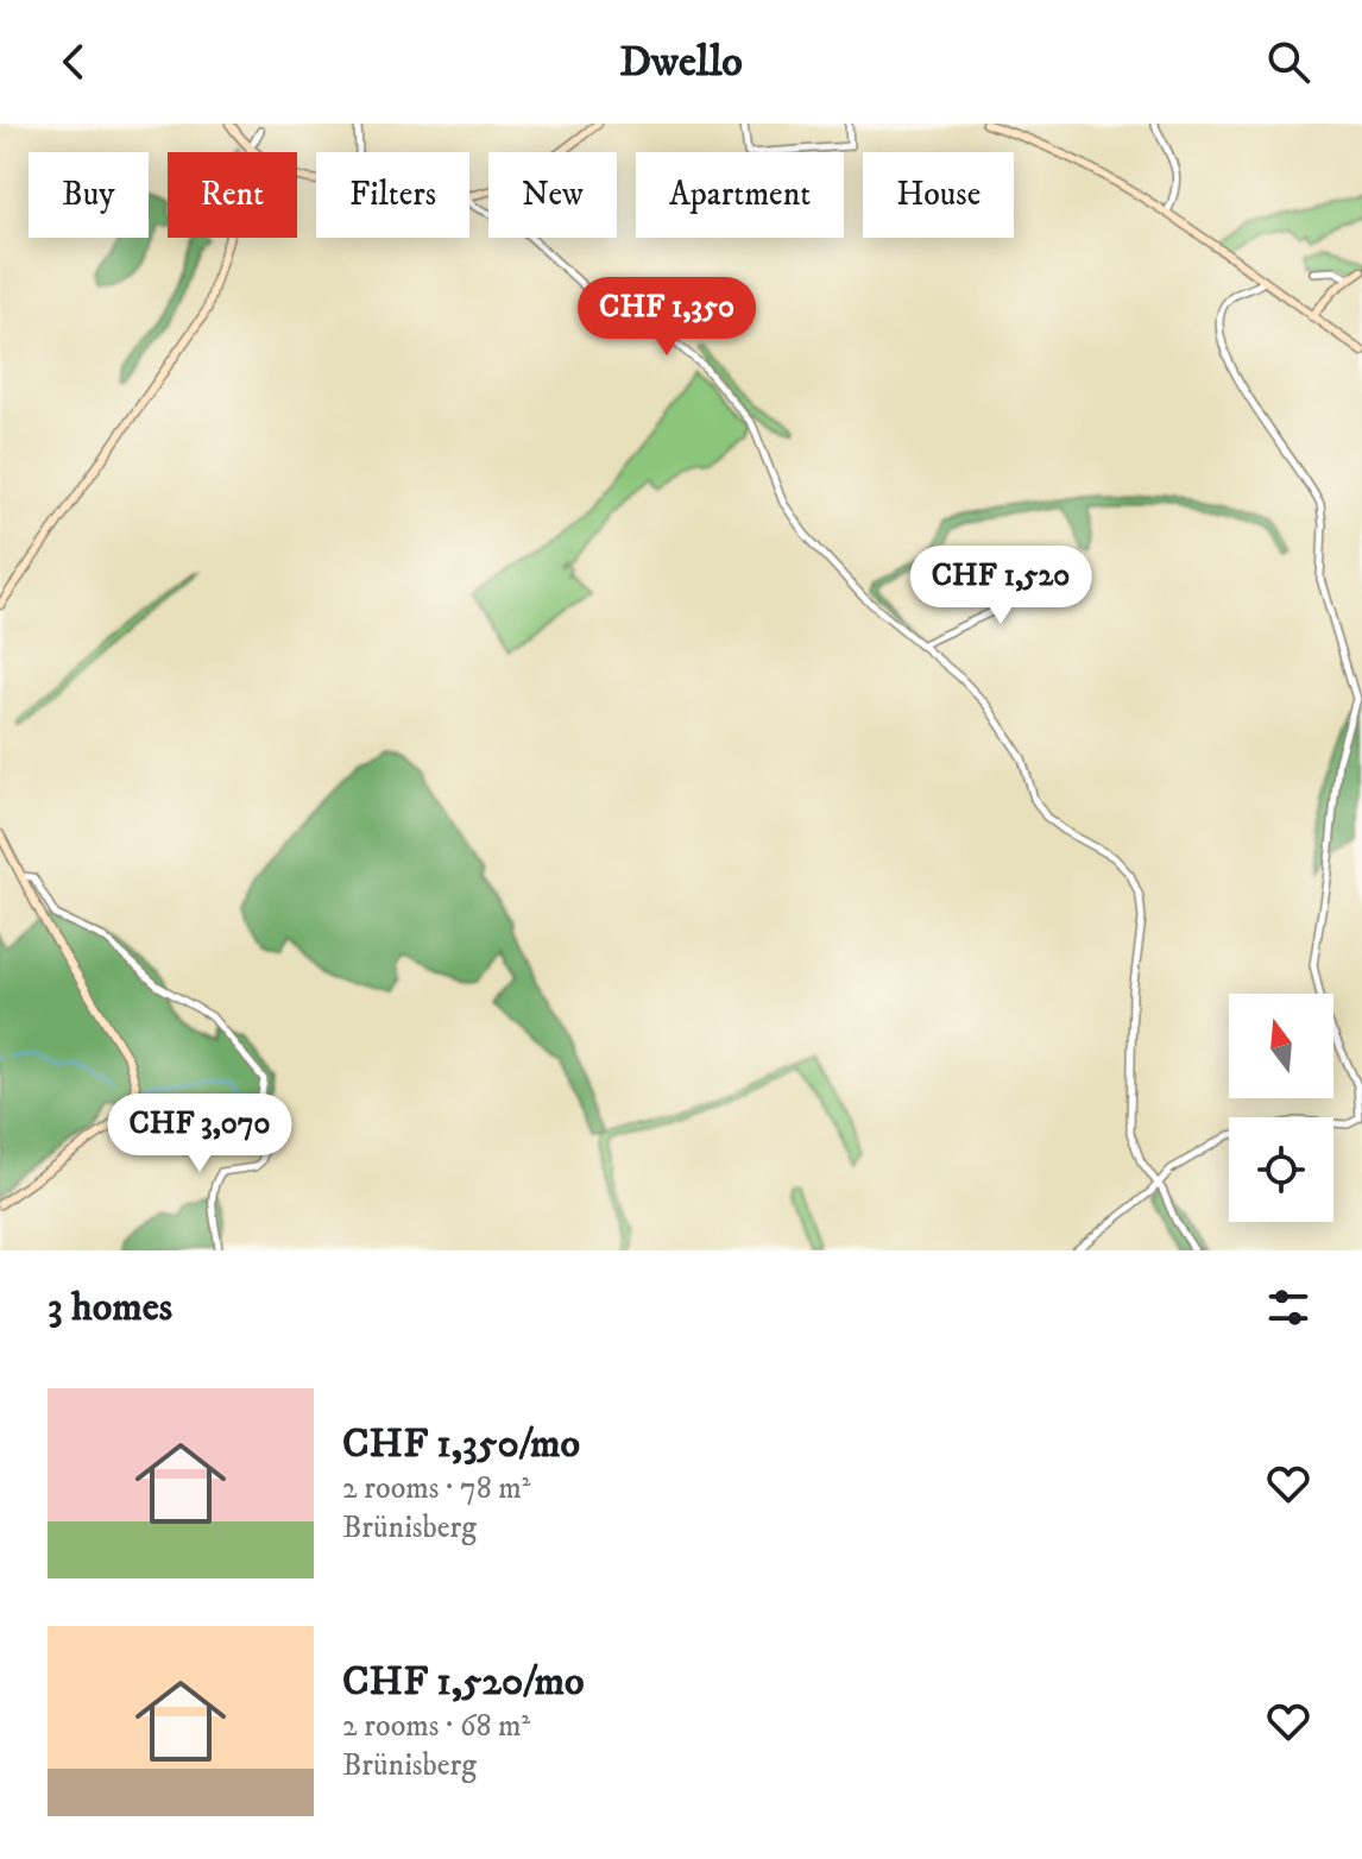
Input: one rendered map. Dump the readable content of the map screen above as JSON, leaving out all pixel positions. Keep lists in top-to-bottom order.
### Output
{
  "north": "top",
  "page": {
    "header": "Dwello",
    "chip": [
      "Buy",
      "Rent",
      "Filters",
      "New",
      "Apartment",
      "House"
    ],
    "price": ["CHF 1,350", "CHF 1,520", "CHF 3,070"],
    "heading": "3 homes",
    "list": [
      {
        "name": "CHF 1,350/mo",
        "note": "2 rooms · 78 m² · Brünisberg"
      },
      {
        "name": "CHF 1,520/mo",
        "note": "2 rooms · 68 m² · Brünisberg"
      }
    ]
  }
}
